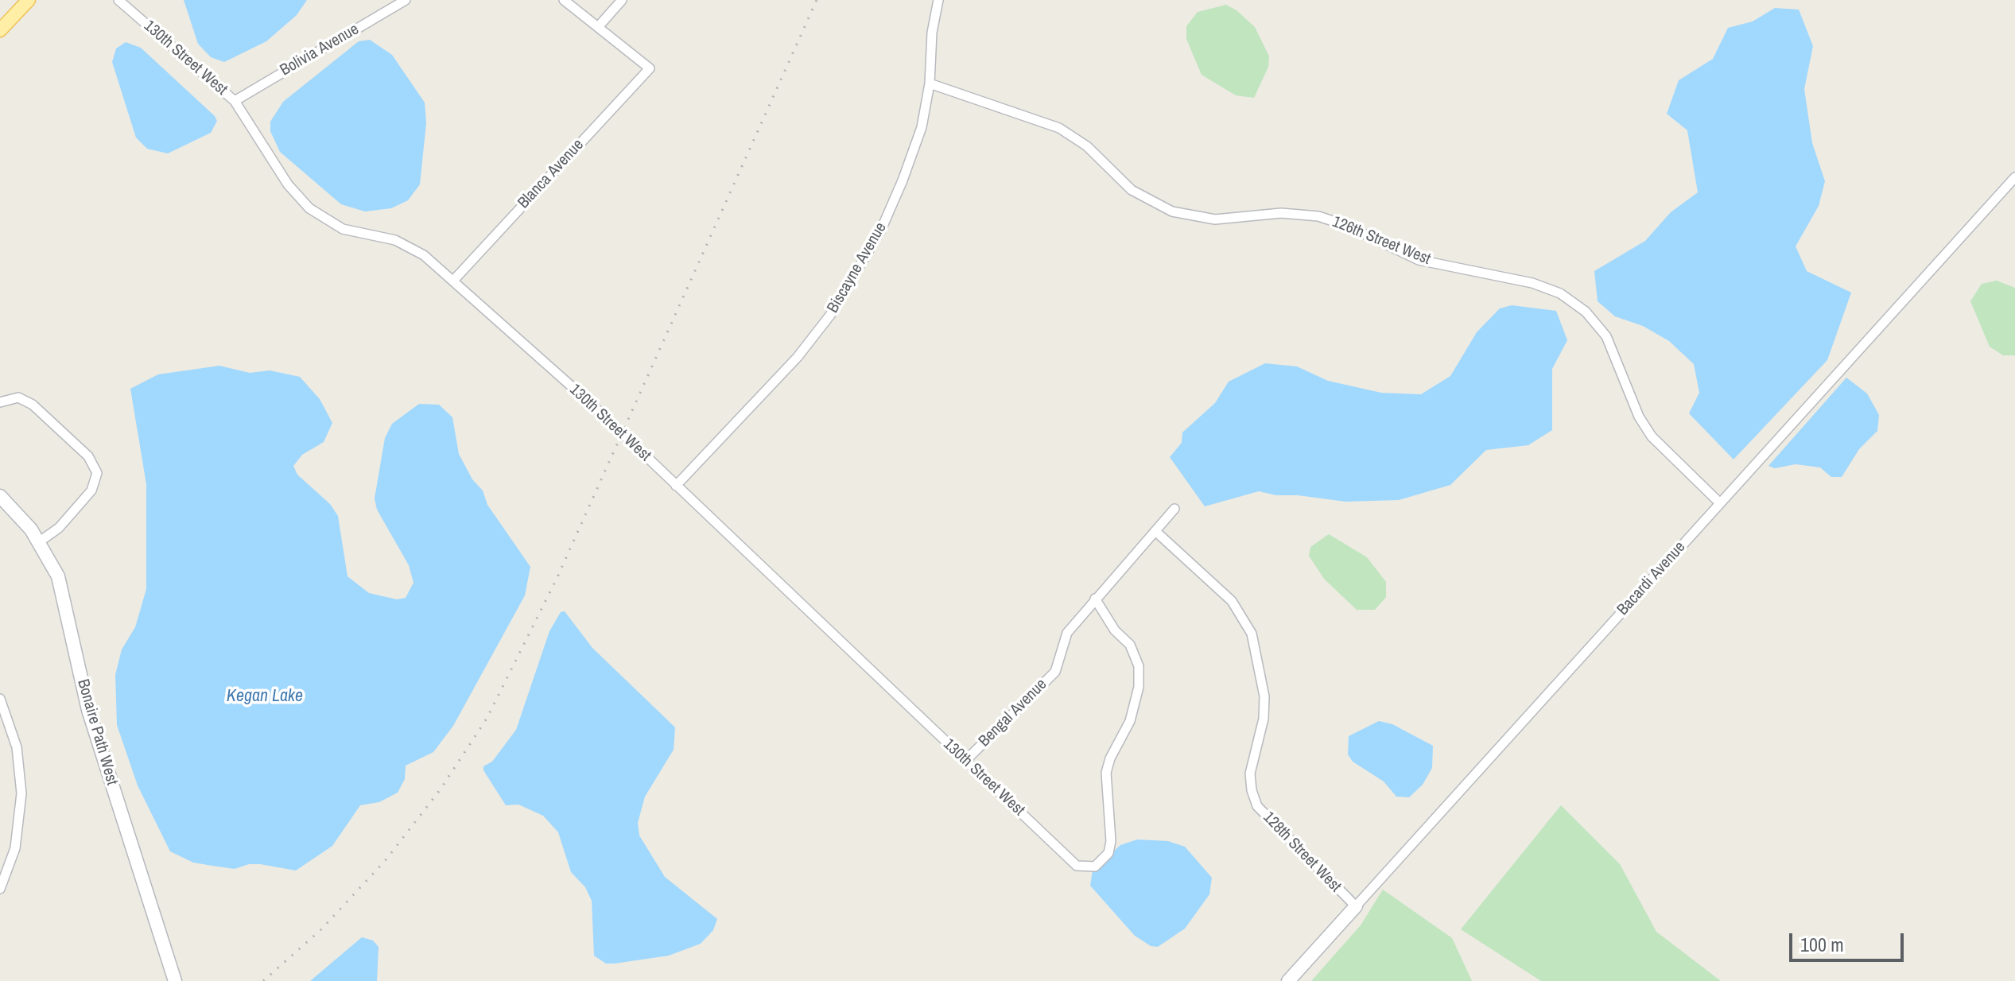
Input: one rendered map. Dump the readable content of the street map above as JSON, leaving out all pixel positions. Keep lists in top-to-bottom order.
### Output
{
  "streets": {
    "street": [
      "Bolivia Avenue",
      "130th Street West",
      "Blanca Avenue",
      "126th Street West",
      "Biscayne Avenue",
      "Bacardi Avenue",
      "Bengal Avenue",
      "Bonaire Path West",
      "128th Street West"
    ]
  },
  "crossings": [
    ["Bolivia Avenue", "130th Street West"],
    ["130th Street West", "Blanca Avenue"],
    ["130th Street West", "Biscayne Avenue"],
    ["130th Street West", "Bengal Avenue"],
    ["126th Street West", "Biscayne Avenue"],
    ["126th Street West", "Bacardi Avenue"],
    ["Bacardi Avenue", "128th Street West"],
    ["Bengal Avenue", "128th Street West"]
  ],
  "water": ["Kegan Lake"],
  "scale_bar": "100 m"
}
